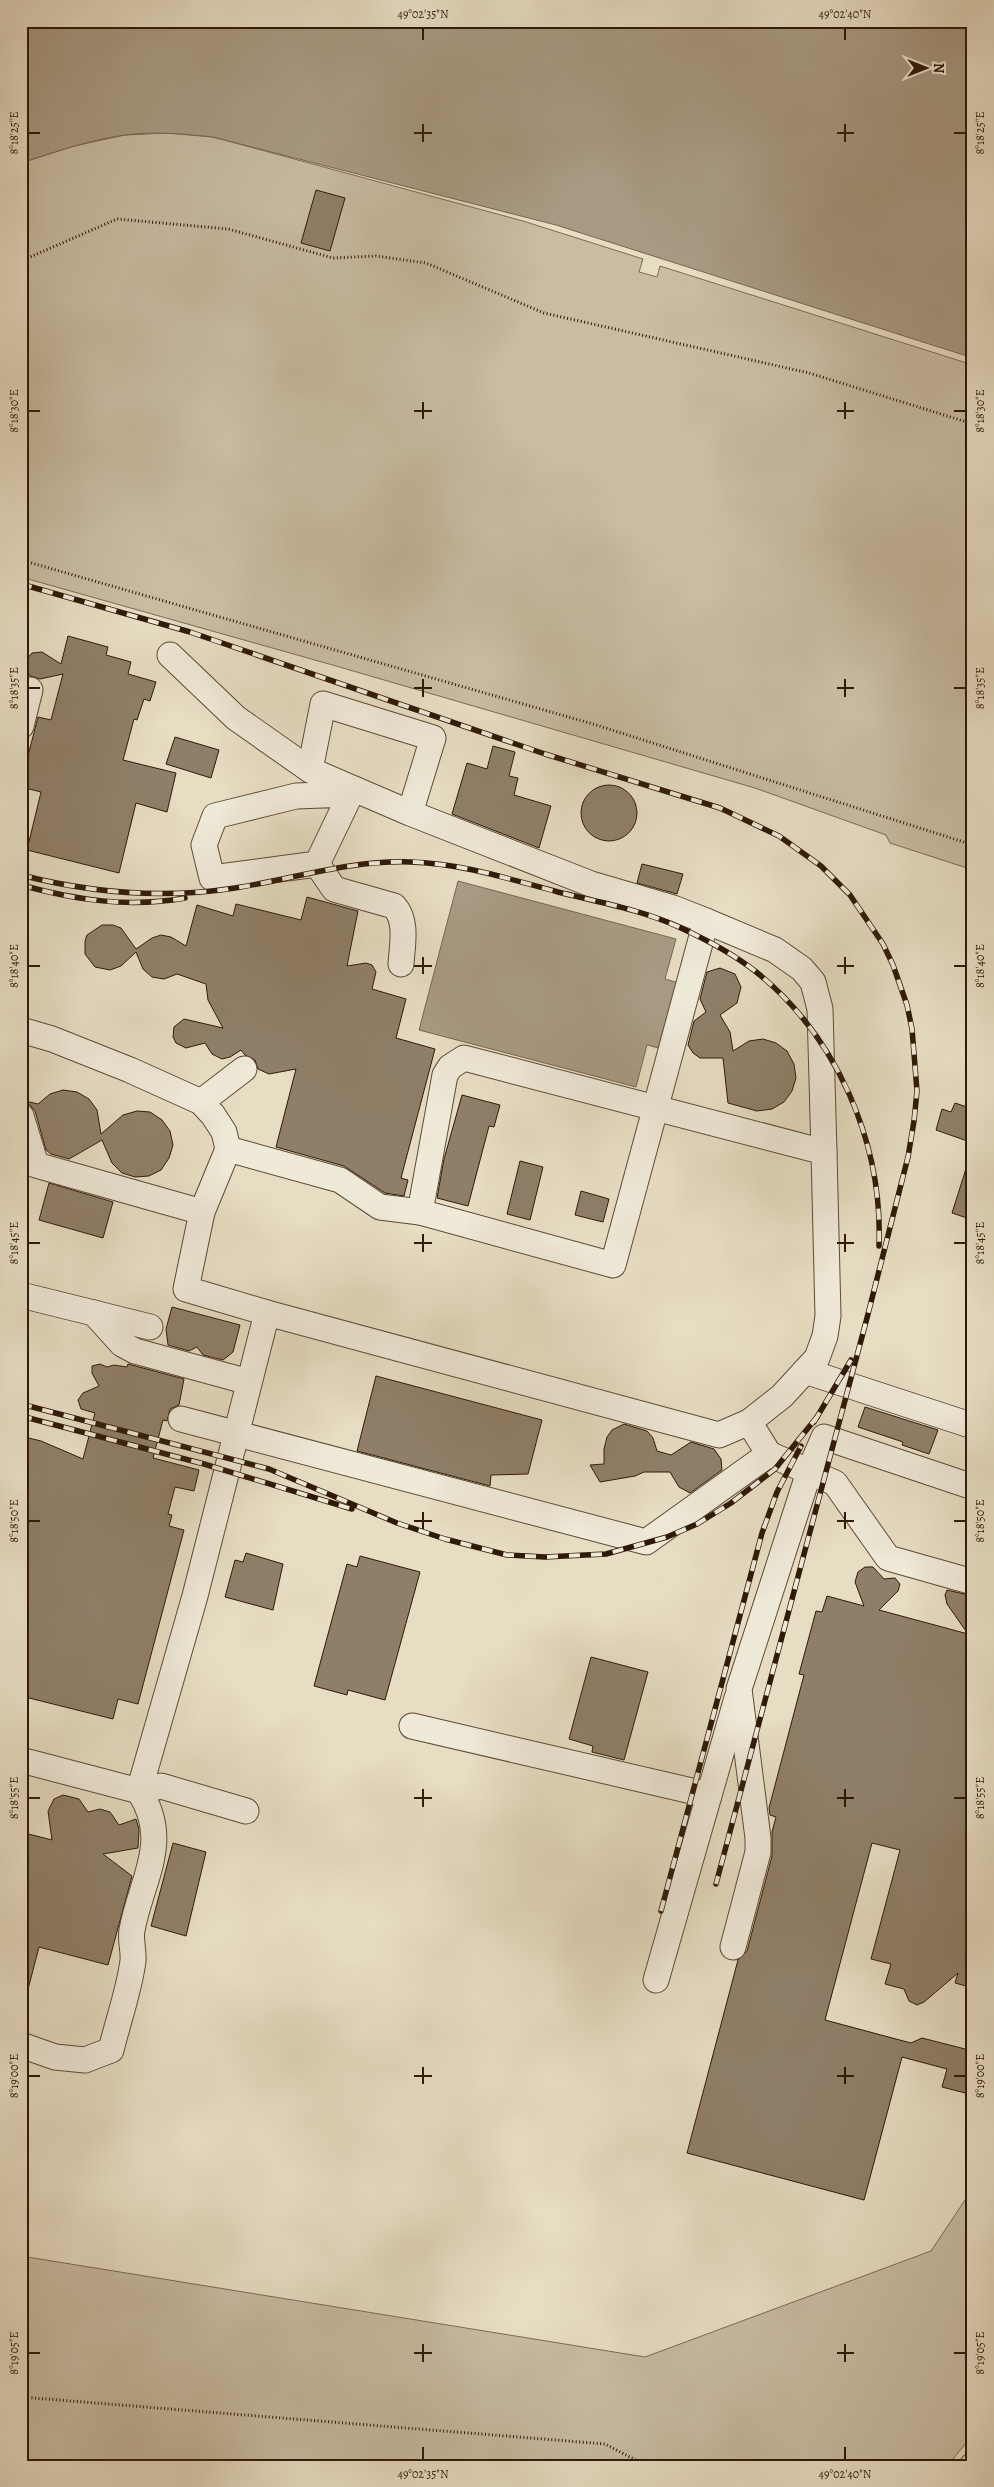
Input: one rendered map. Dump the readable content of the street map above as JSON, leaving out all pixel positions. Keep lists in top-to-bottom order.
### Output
{
  "north": "right",
  "coordinates": [
    "49°02'35\"N",
    "49°02'40\"N",
    "8°18'25\"E",
    "8°18'30\"E",
    "8°18'35\"E",
    "8°18'40\"E",
    "8°18'45\"E",
    "8°18'50\"E",
    "8°18'55\"E",
    "8°19'00\"E",
    "8°19'05\"E"
  ]
}
